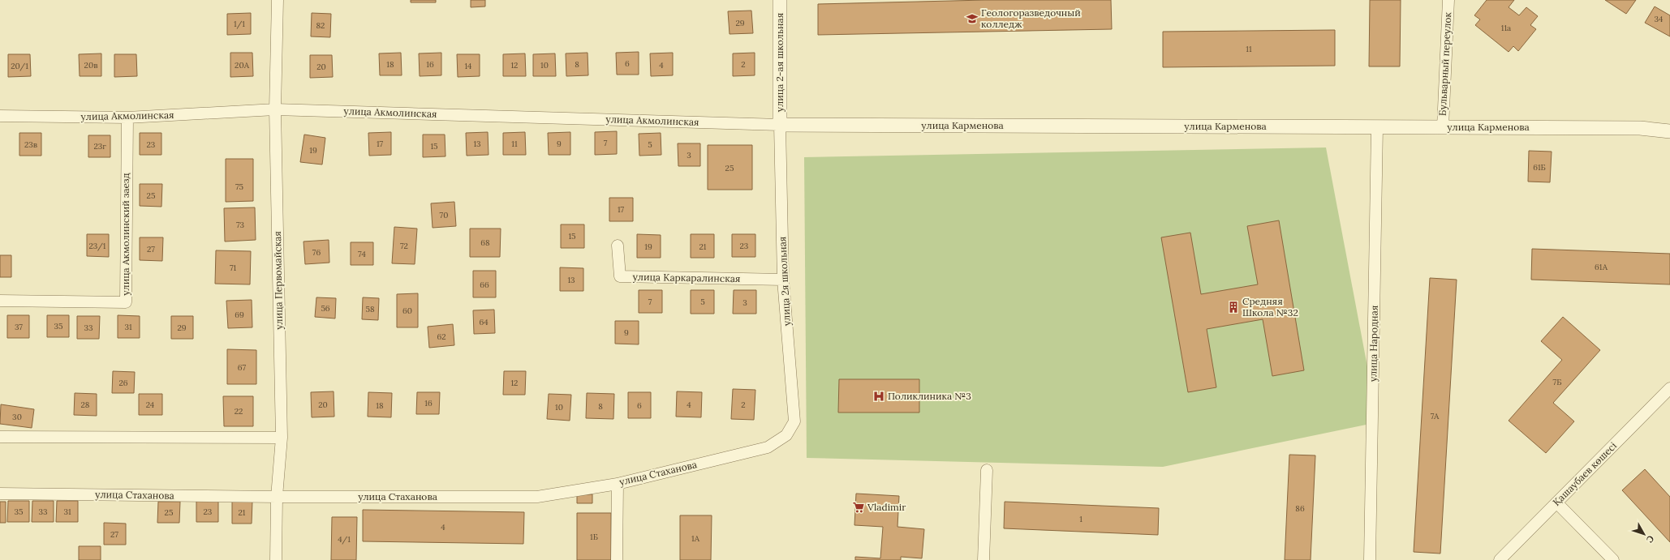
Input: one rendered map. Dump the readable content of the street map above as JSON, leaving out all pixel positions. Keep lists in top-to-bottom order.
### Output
{
  "streets": {
    "street": [
      "улица 2-ая школьная",
      "Бульварный переулок",
      "улица Акмолинская",
      "улица Карменова",
      "улица Акмолинский заезд",
      "улица Каркаралинская",
      "улица Первомайская",
      "улица 2я школьная",
      "улица Народная",
      "улица Стаханова",
      "Қашаубаев көшесі"
    ]
  },
  "crossings": [
    ["улица 2-ая школьная", "улица Акмолинская"],
    ["улица 2-ая школьная", "улица Карменова"],
    ["улица 2-ая школьная", "улица 2я школьная"],
    ["Бульварный переулок", "улица Карменова"],
    ["улица Акмолинская", "улица Карменова"],
    ["улица Акмолинская", "улица Акмолинский заезд"],
    ["улица Акмолинская", "улица Первомайская"],
    ["улица Акмолинская", "улица 2я школьная"],
    ["улица Карменова", "улица 2я школьная"],
    ["улица Карменова", "улица Народная"],
    ["улица Каркаралинская", "улица 2я школьная"],
    ["улица Первомайская", "улица Стаханова"],
    ["улица 2я школьная", "улица Стаханова"]
  ],
  "places": {
    "school or university": ["Геологоразведочный колледж"],
    "building": ["Средняя Школа №32"],
    "hospital": ["Поликлиника №3"],
    "supermarket": ["Vladimir"]
  },
  "house_numbers": [
    "34",
    "29",
    "1/1",
    "82",
    "11а",
    "11",
    "6",
    "18",
    "16",
    "8",
    "2",
    "20в",
    "20А",
    "12",
    "10",
    "4",
    "20/1",
    "14",
    "20",
    "7",
    "17",
    "13",
    "11",
    "9",
    "23в",
    "23",
    "5",
    "23г",
    "15",
    "19",
    "3",
    "61Б",
    "25",
    "75",
    "25",
    "17",
    "70",
    "73",
    "15",
    "68",
    "23/1",
    "72",
    "23",
    "19",
    "21",
    "27",
    "76",
    "74",
    "61А",
    "71",
    "13",
    "66",
    "7",
    "5",
    "3",
    "56",
    "58",
    "60",
    "69",
    "64",
    "35",
    "37",
    "31",
    "33",
    "29",
    "9",
    "62",
    "67",
    "7Б",
    "26",
    "12",
    "16",
    "28",
    "24",
    "20",
    "4",
    "2",
    "18",
    "6",
    "8",
    "10",
    "22",
    "7А",
    "30",
    "86",
    "35",
    "33",
    "31",
    "23",
    "25",
    "21",
    "1",
    "4",
    "27",
    "1Б",
    "1А",
    "4/1"
  ],
  "north": "bottom right"
}
